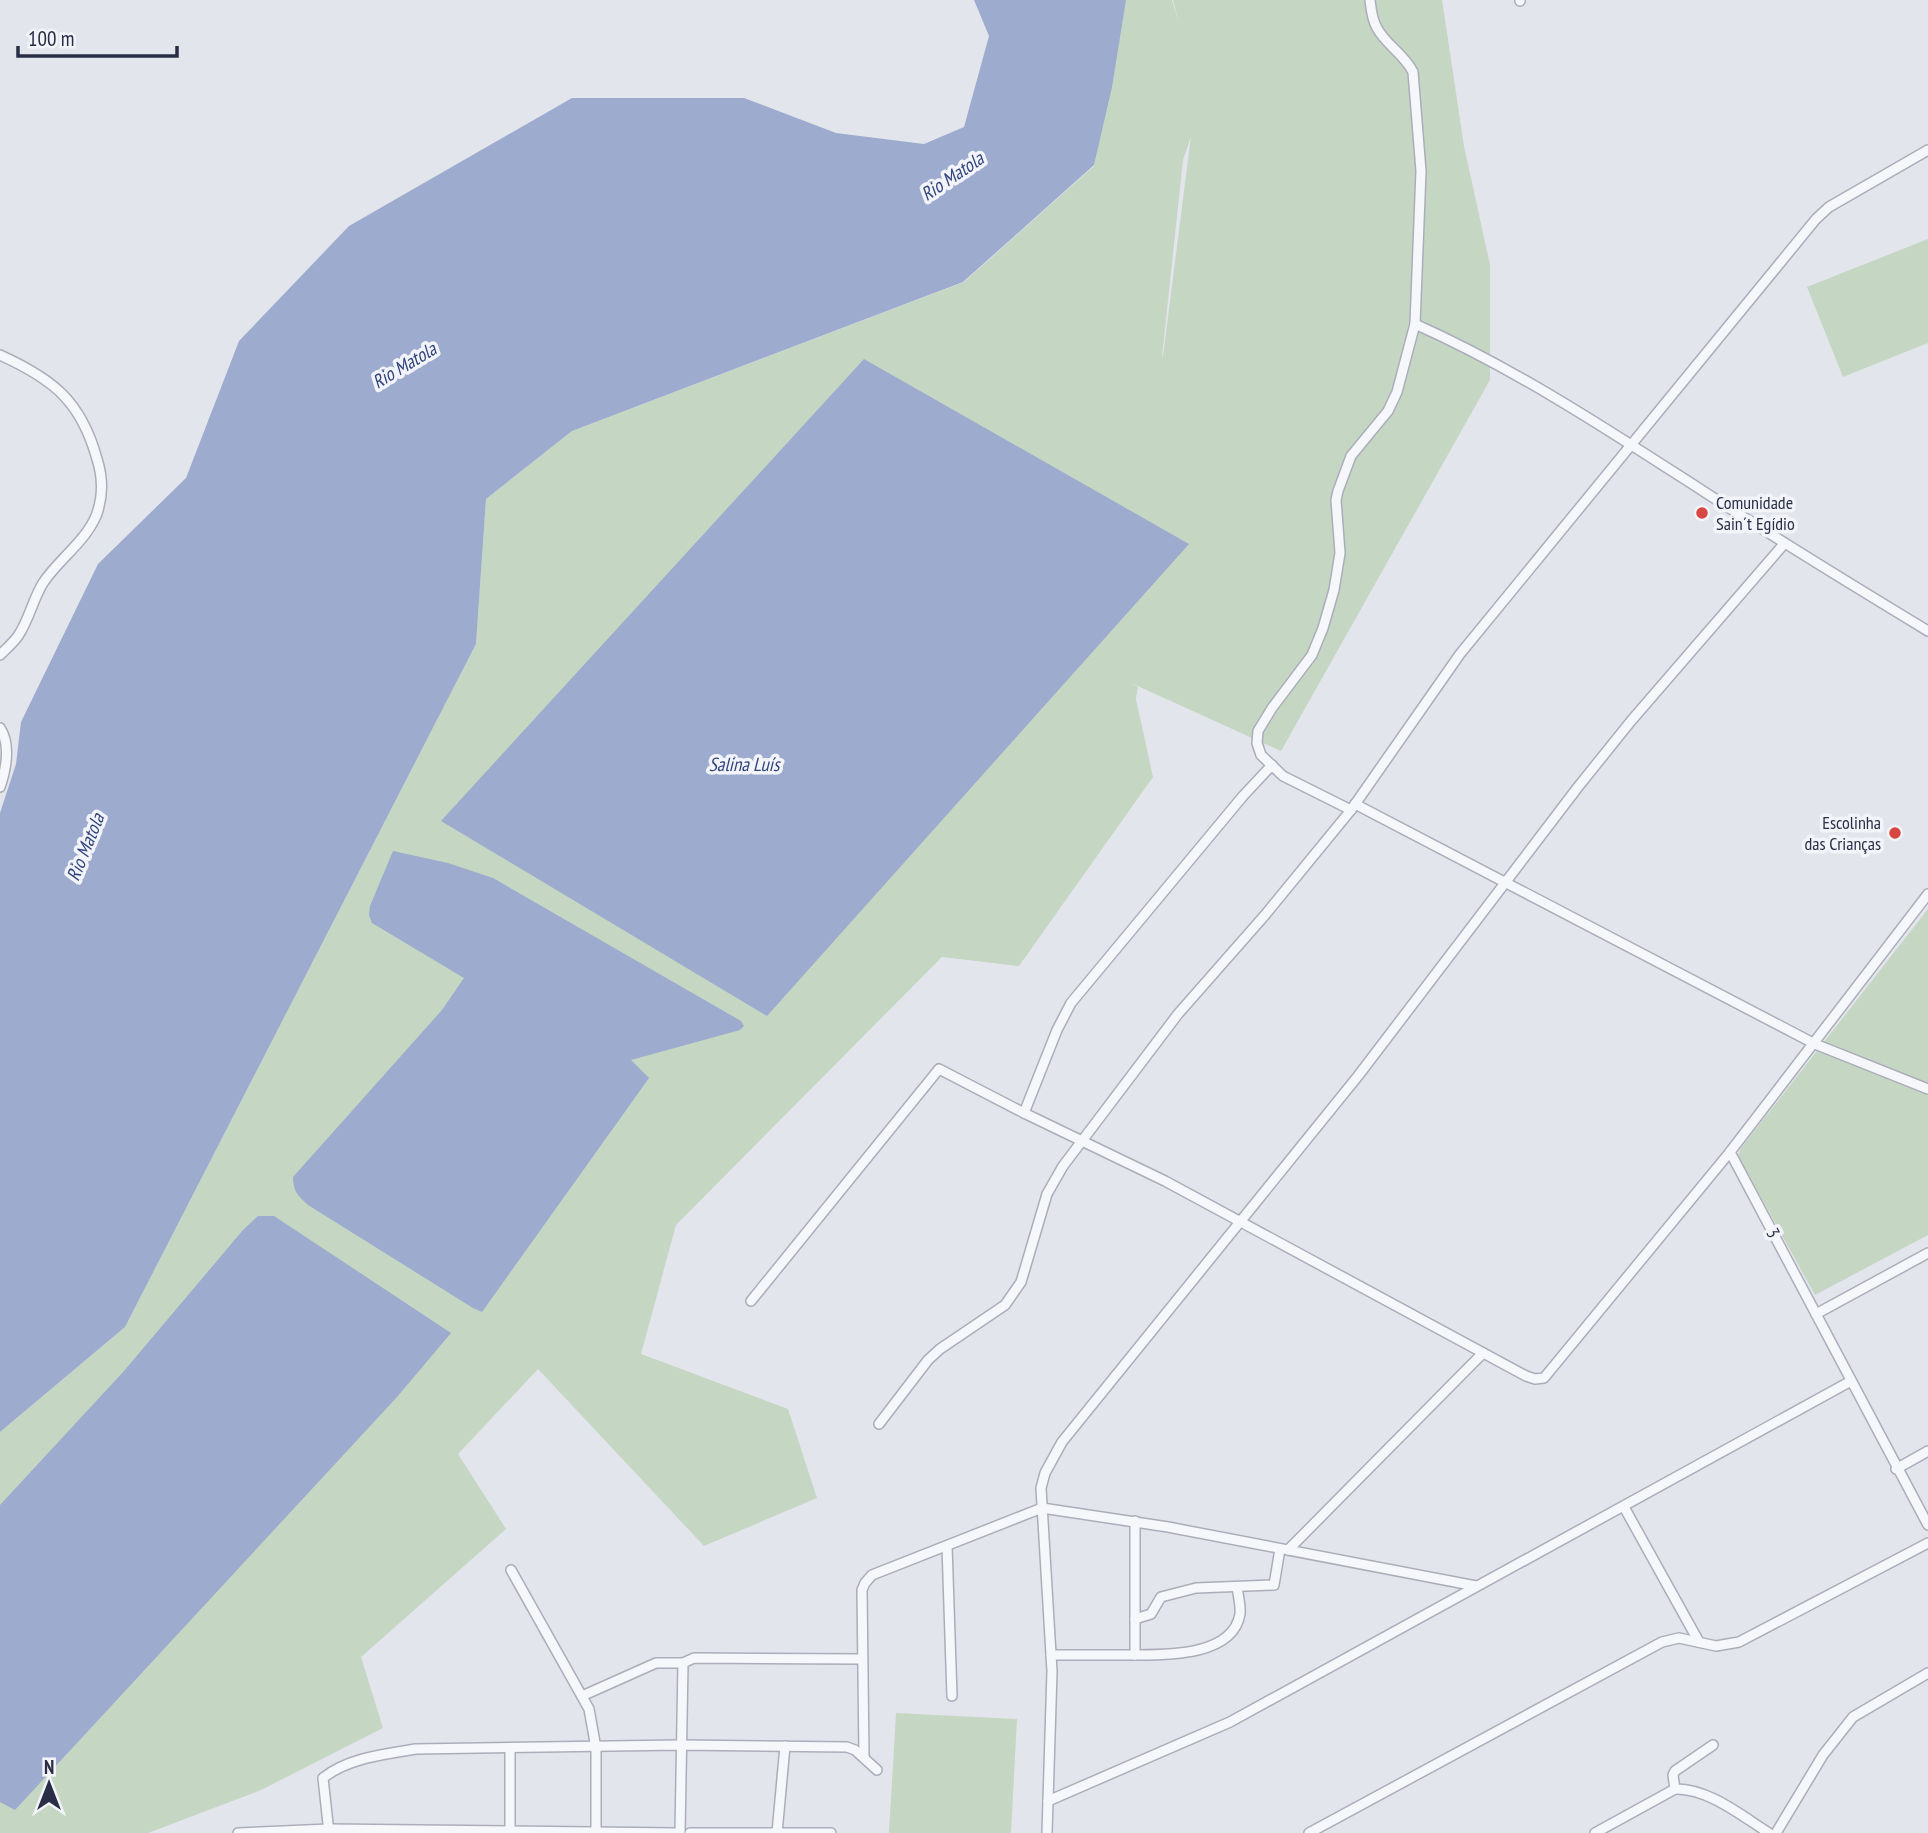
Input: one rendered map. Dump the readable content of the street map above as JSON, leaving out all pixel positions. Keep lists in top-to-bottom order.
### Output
{
  "streets": {
    "street": ["3"]
  },
  "water": ["Rio Matola", "Salina Luís"],
  "places": ["Comunidade Sain´t Egídio", "Escolinha das Crianças"],
  "scale_bar": "100 m",
  "north": "top"
}
